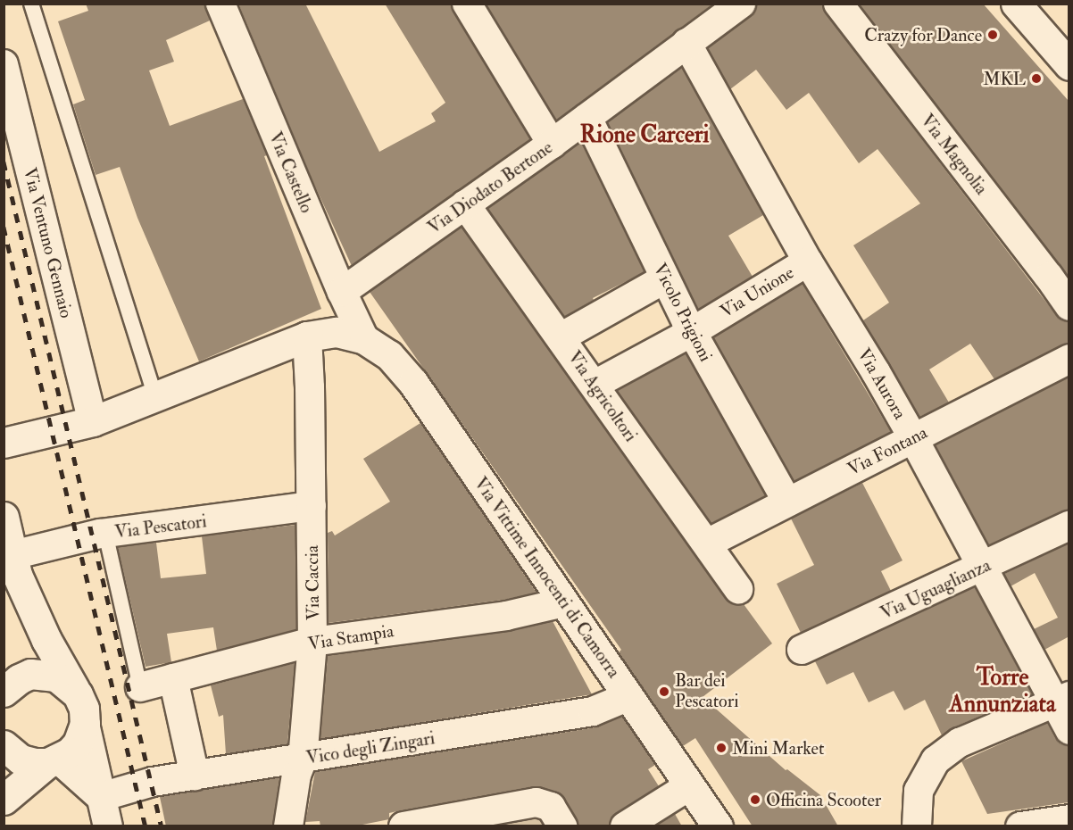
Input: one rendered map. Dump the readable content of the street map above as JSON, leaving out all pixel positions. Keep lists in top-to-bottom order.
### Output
{
  "streets": {
    "street": [
      "Via Magnolia",
      "Via Castello",
      "Via Diodato Bertone",
      "Via Ventuno Gennaio",
      "Via Unione",
      "Vicolo Prigioni",
      "Via Aurora",
      "Via Agricoltori",
      "Via Fontana",
      "Via Pescatori",
      "Via Vittime Innocenti di Camorra",
      "Via Caccia",
      "Via Uguaglianza",
      "Via Stampia",
      "Vico degli Zingari"
    ]
  },
  "crossings": [
    ["Via Castello", "Via Diodato Bertone"],
    ["Via Castello", "Via Vittime Innocenti di Camorra"],
    ["Via Diodato Bertone", "Vicolo Prigioni"],
    ["Via Diodato Bertone", "Via Aurora"],
    ["Via Diodato Bertone", "Via Agricoltori"],
    ["Via Unione", "Vicolo Prigioni"],
    ["Via Unione", "Via Aurora"],
    ["Via Unione", "Via Agricoltori"],
    ["Vicolo Prigioni", "Via Fontana"],
    ["Via Aurora", "Via Fontana"],
    ["Via Aurora", "Via Uguaglianza"],
    ["Via Agricoltori", "Via Fontana"],
    ["Via Pescatori", "Via Caccia"],
    ["Via Vittime Innocenti di Camorra", "Via Stampia"],
    ["Via Vittime Innocenti di Camorra", "Vico degli Zingari"],
    ["Via Caccia", "Via Stampia"],
    ["Via Caccia", "Vico degli Zingari"]
  ],
  "districts": ["Rione Carceri", "Torre Annunziata"],
  "places": [
    "Crazy for Dance",
    "MKL",
    "Bar dei Pescatori",
    "Mini Market",
    "Officina Scooter"
  ]
}
